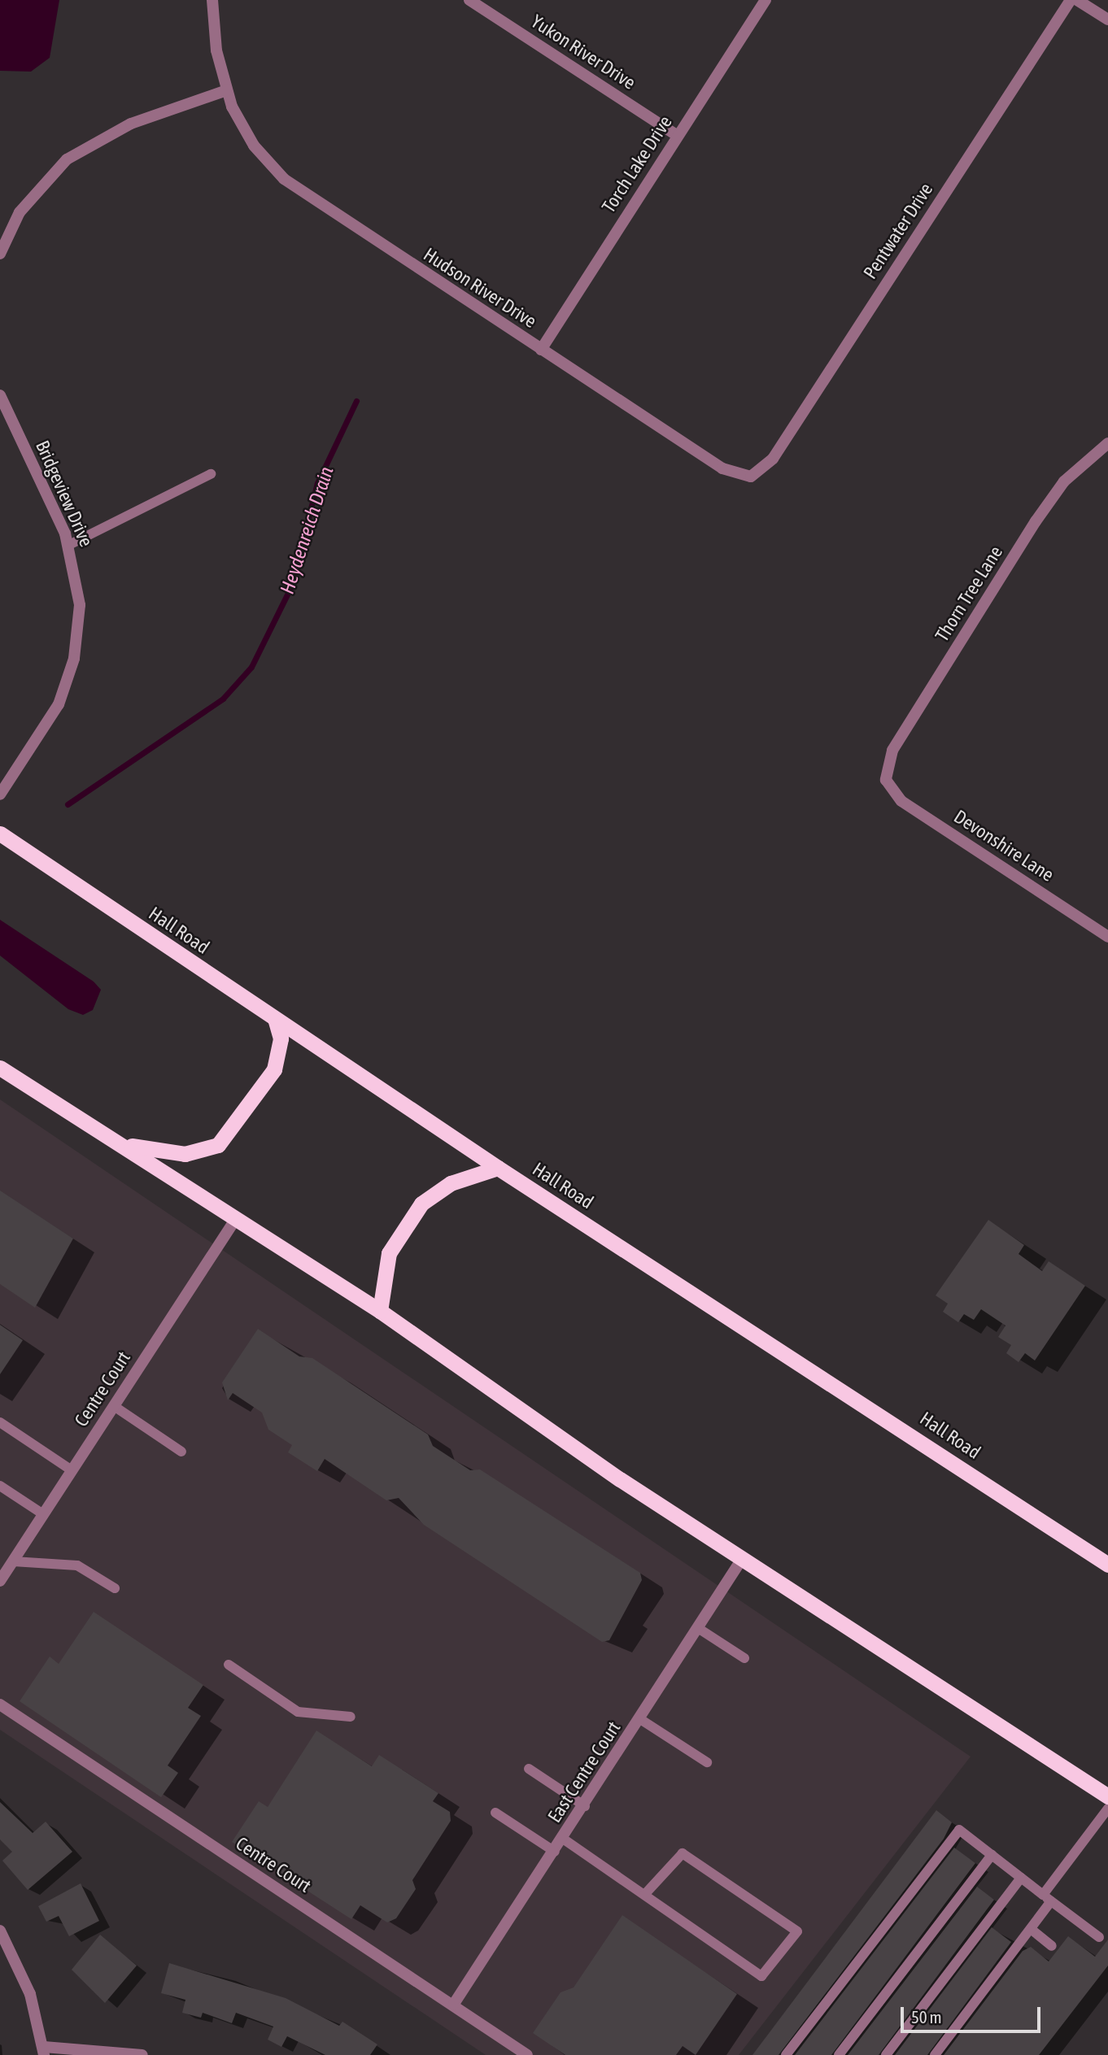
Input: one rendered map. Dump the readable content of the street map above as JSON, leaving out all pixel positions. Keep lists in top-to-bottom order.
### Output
{
  "streets": {
    "highway": ["Hall Road"],
    "street": [
      "Yukon River Drive",
      "Torch Lake Drive",
      "Pentwater Drive",
      "Hudson River Drive",
      "Bridgeview Drive",
      "Thorn Tree Lane",
      "Devonshire Lane",
      "Centre Court",
      "East Centre Court"
    ]
  },
  "crossings": [
    ["Yukon River Drive", "Torch Lake Drive"],
    ["Torch Lake Drive", "Hudson River Drive"],
    ["Pentwater Drive", "Hudson River Drive"],
    ["Thorn Tree Lane", "Devonshire Lane"],
    ["Centre Court", "East Centre Court"]
  ],
  "water": ["Heydenreich Drain"],
  "scale_bar": "50 m"
}
